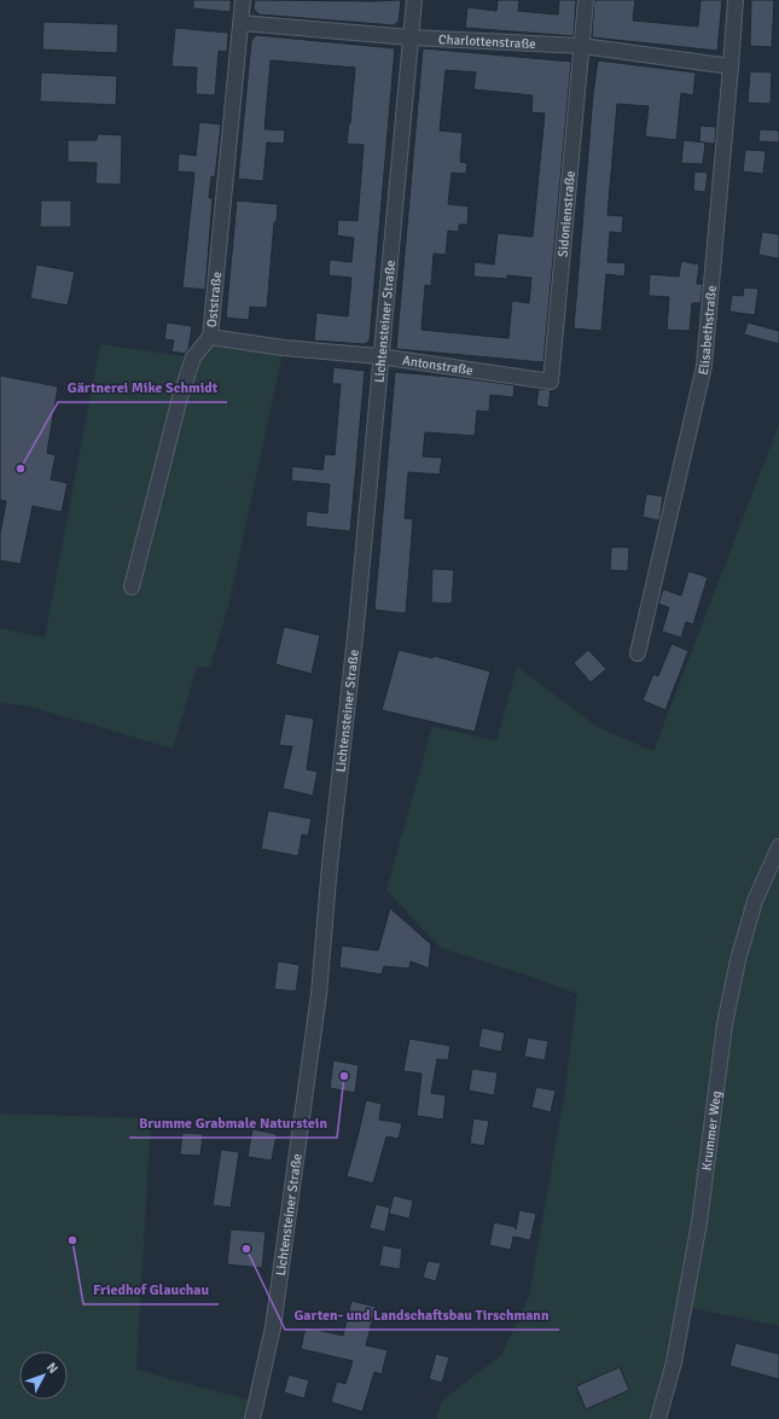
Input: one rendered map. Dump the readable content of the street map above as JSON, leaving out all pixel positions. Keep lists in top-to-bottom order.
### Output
{
  "streets": {
    "street": [
      "Charlottenstraße",
      "Sidonienstraße",
      "Oststraße",
      "Lichtensteiner Straße",
      "Elisabethstraße",
      "Antonstraße",
      "Krummer Weg"
    ]
  },
  "crossings": [
    ["Charlottenstraße", "Sidonienstraße"],
    ["Charlottenstraße", "Oststraße"],
    ["Charlottenstraße", "Lichtensteiner Straße"],
    ["Charlottenstraße", "Elisabethstraße"],
    ["Sidonienstraße", "Antonstraße"],
    ["Oststraße", "Antonstraße"],
    ["Lichtensteiner Straße", "Antonstraße"]
  ],
  "places": [
    "Gärtnerei Mike Schmidt",
    "Brumme Grabmale Naturstein",
    "Friedhof Glauchau",
    "Garten- und Landschaftsbau Tirschmann"
  ],
  "north": "top right"
}
